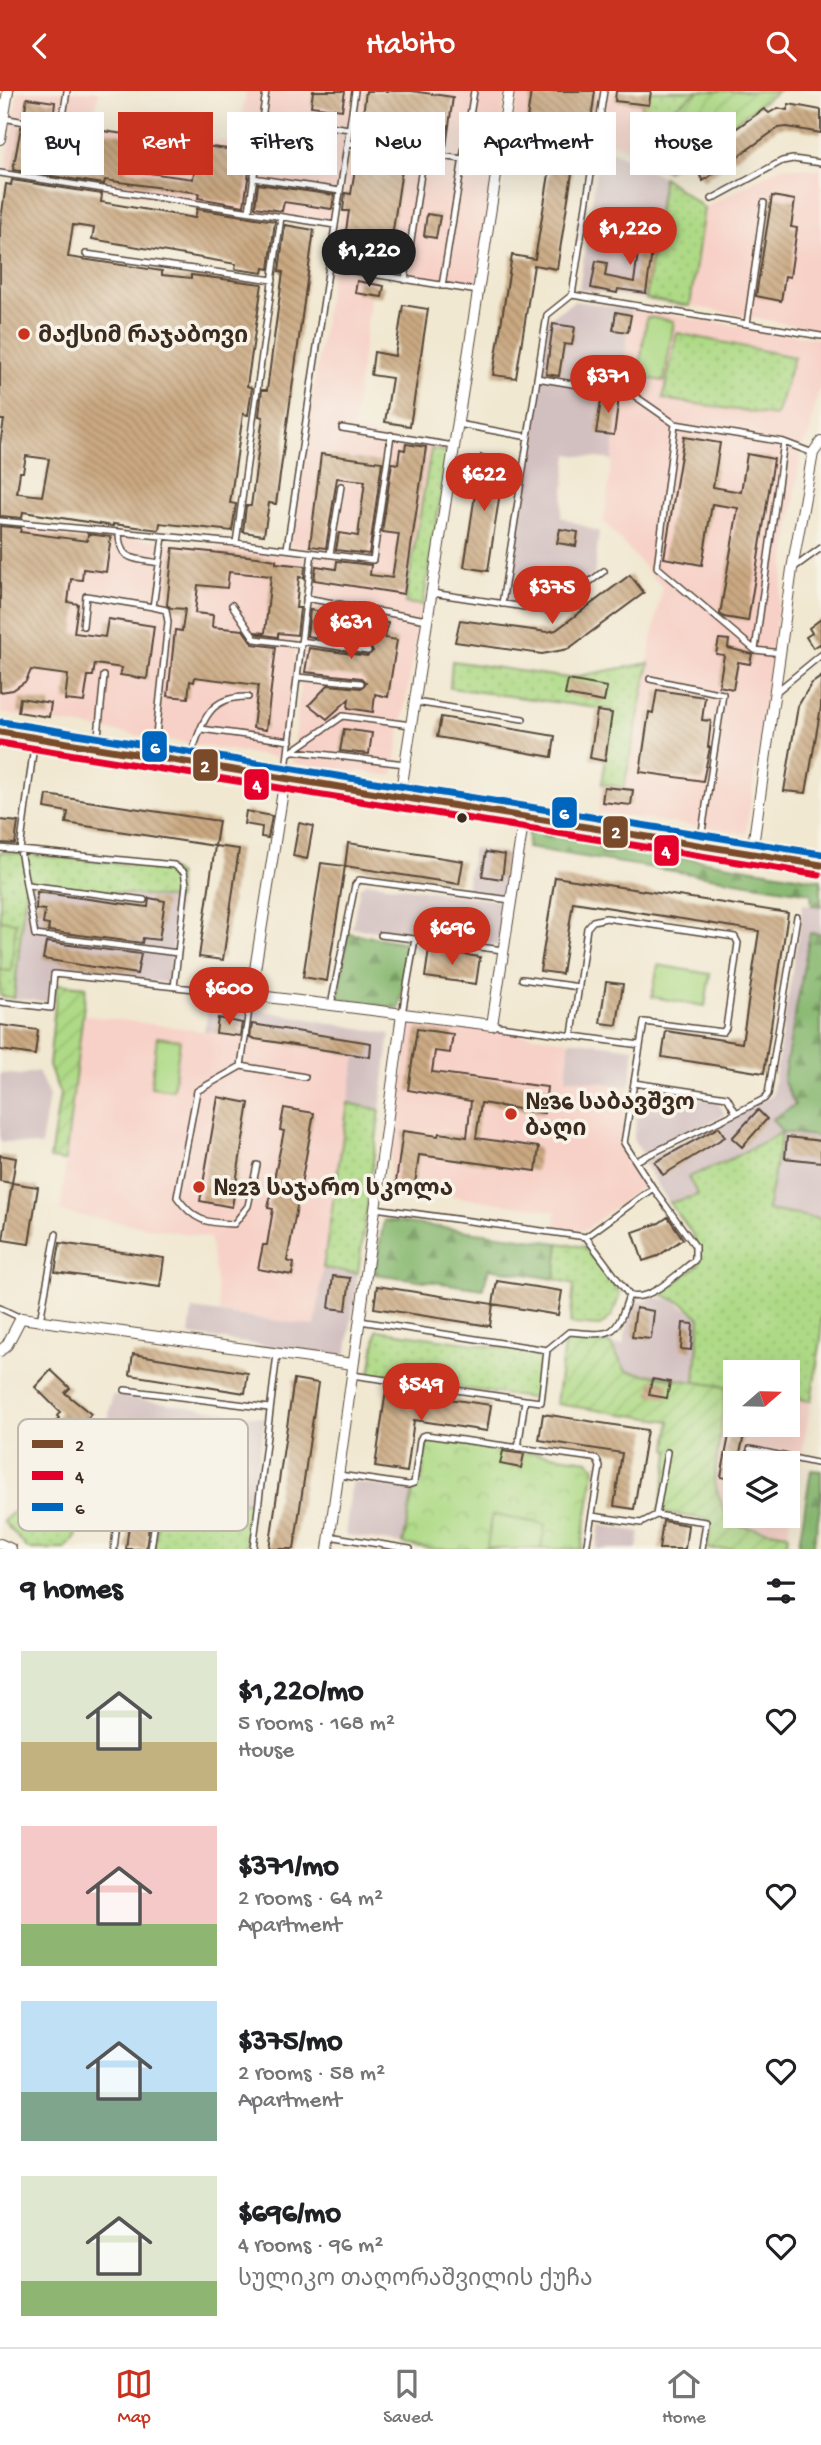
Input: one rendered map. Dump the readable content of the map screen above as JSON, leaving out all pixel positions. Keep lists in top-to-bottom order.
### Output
{
  "places": ["მაქსიმ რაჯაბოვი", "№36 საბავშვო ბაღი", "№23 საჯარო სკოლა"],
  "lines": ["transit line 6", "transit line 2", "transit line 4"],
  "legend": ["2", "4", "6"],
  "north": "right",
  "page": {
    "header": "Habito",
    "chip": [
      "Buy",
      "Rent",
      "Filters",
      "New",
      "Apartment",
      "House"
    ],
    "price": [
      "$1,220",
      "$1,220",
      "$371",
      "$622",
      "$375",
      "$631",
      "$696",
      "$600",
      "$549"
    ],
    "heading": "9 homes",
    "list": [
      {
        "name": "$1,220/mo",
        "note": "5 rooms · 168 m² · House"
      },
      {
        "name": "$371/mo",
        "note": "2 rooms · 64 m² · Apartment"
      },
      {
        "name": "$375/mo",
        "note": "2 rooms · 58 m² · Apartment"
      },
      {
        "name": "$696/mo",
        "note": "4 rooms · 96 m² · სულიკო თაღორაშვილის ქუჩა"
      }
    ],
    "tabs": ["Map", "Saved", "Home"]
  }
}
